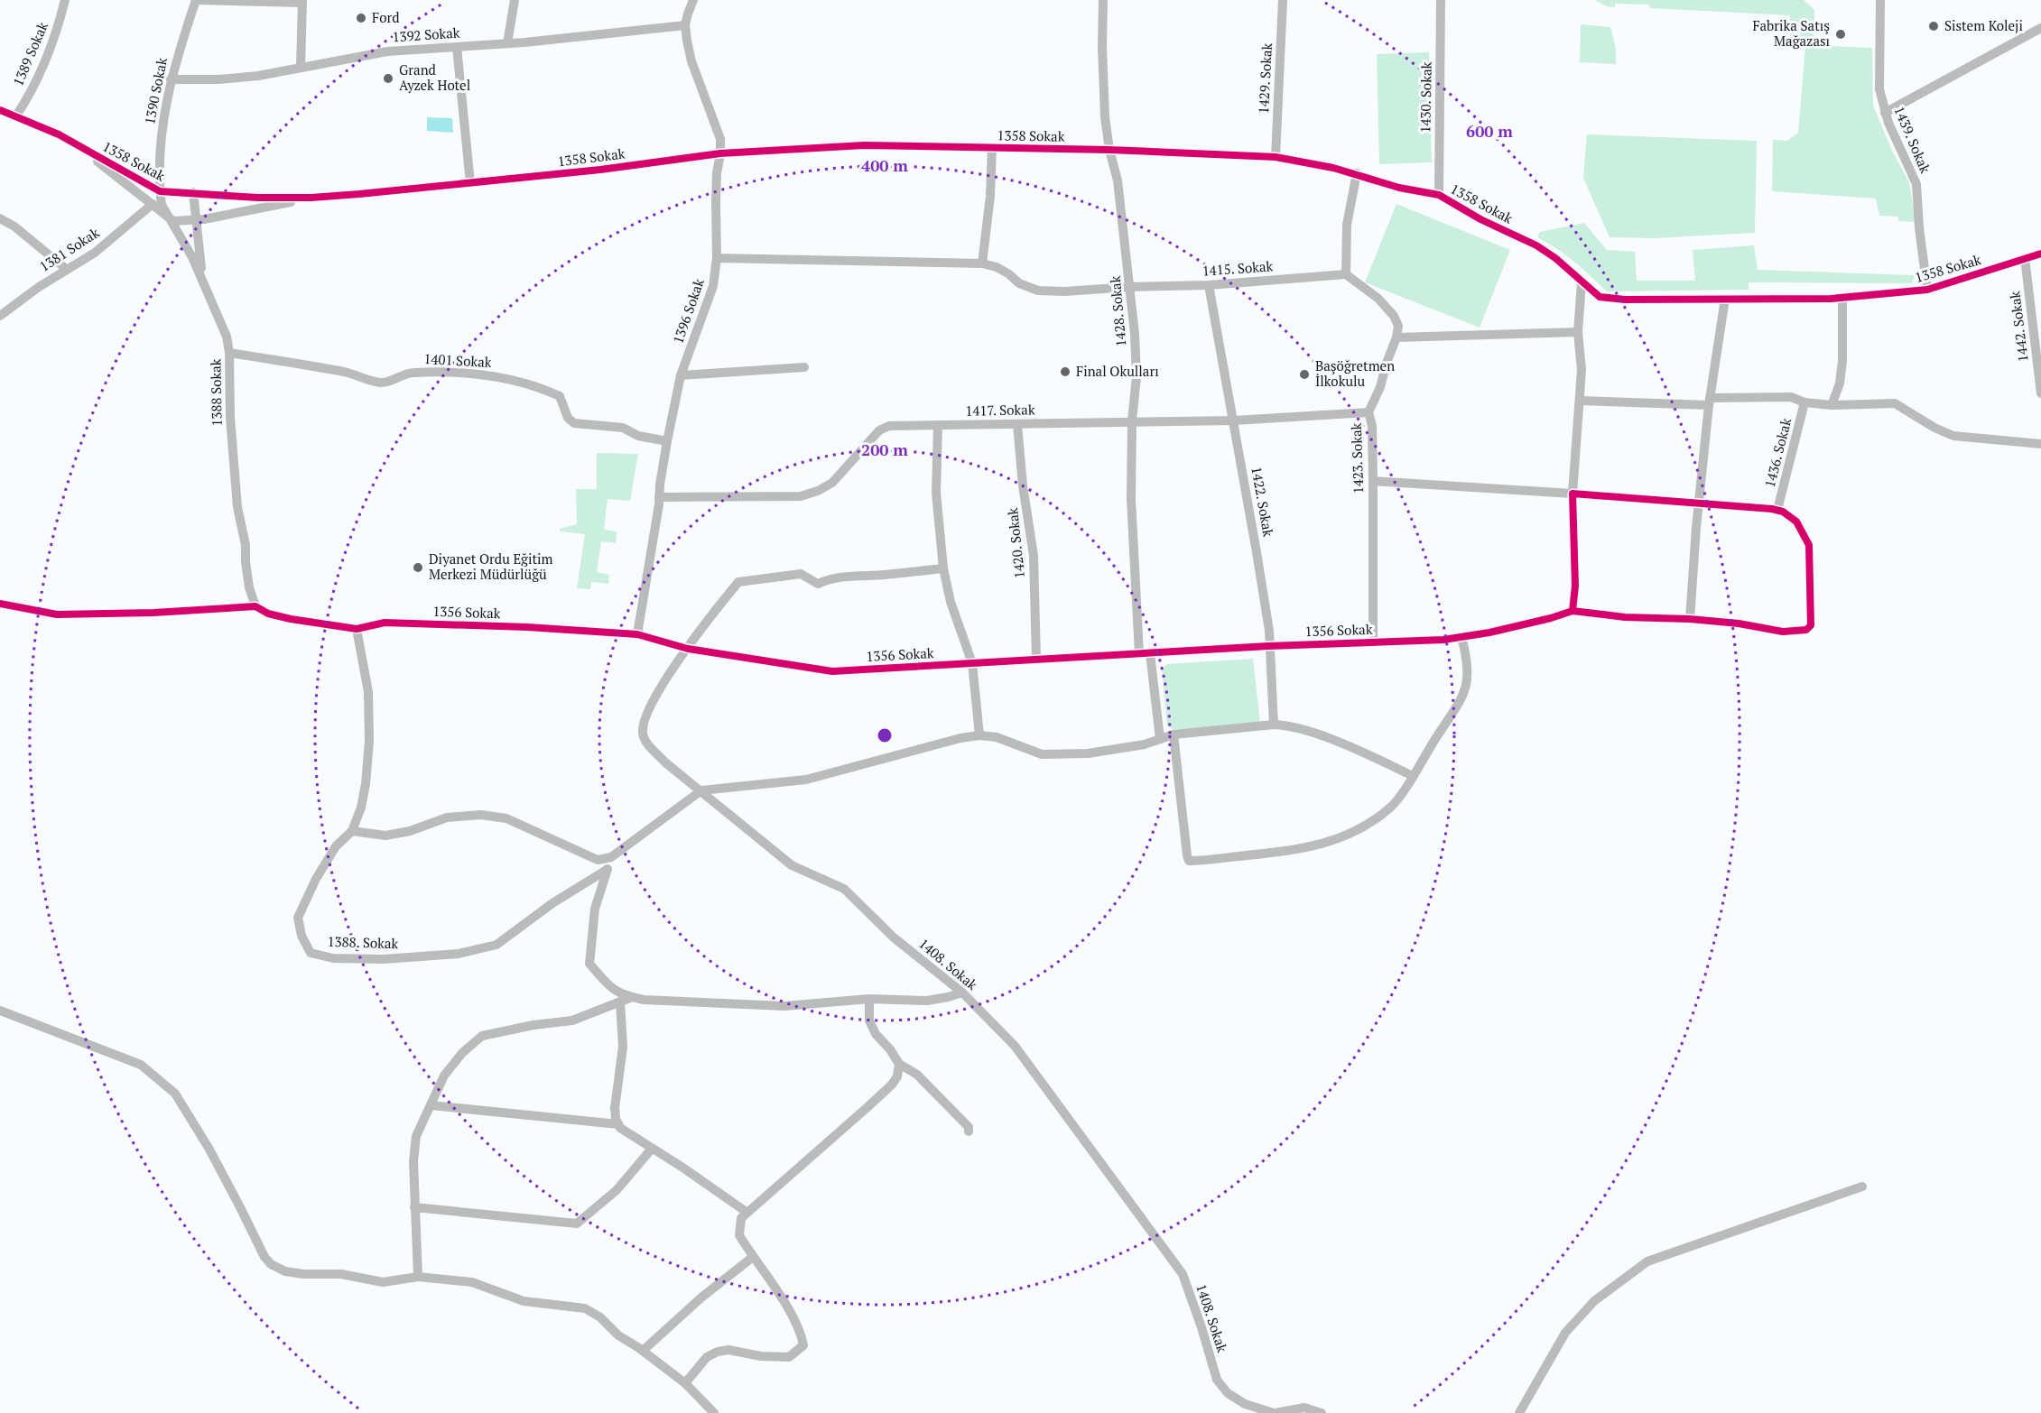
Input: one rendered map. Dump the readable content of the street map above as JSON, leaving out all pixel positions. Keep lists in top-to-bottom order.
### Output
{
  "streets": {
    "street": [
      "1392 Sokak",
      "1389 Sokak",
      "1429. Sokak",
      "1390 Sokak",
      "1430. Sokak",
      "1358 Sokak",
      "1439. Sokak",
      "1381 Sokak",
      "1415. Sokak",
      "1396 Sokak",
      "1428. Sokak",
      "1442. Sokak",
      "1401 Sokak",
      "1388 Sokak",
      "1417. Sokak",
      "1436. Sokak",
      "1423. Sokak",
      "1422. Sokak",
      "1420. Sokak",
      "1356 Sokak",
      "1388. Sokak",
      "1408. Sokak"
    ]
  },
  "crossings": [
    ["1392 Sokak", "1390 Sokak"],
    ["1392 Sokak", "1396 Sokak"],
    ["1389 Sokak", "1358 Sokak"],
    ["1429. Sokak", "1358 Sokak"],
    ["1390 Sokak", "1358 Sokak"],
    ["1390 Sokak", "1388 Sokak"],
    ["1430. Sokak", "1358 Sokak"],
    ["1358 Sokak", "1439. Sokak"],
    ["1358 Sokak", "1396 Sokak"],
    ["1358 Sokak", "1428. Sokak"],
    ["1358 Sokak", "1442. Sokak"],
    ["1358 Sokak", "1388 Sokak"],
    ["1415. Sokak", "1396 Sokak"],
    ["1415. Sokak", "1428. Sokak"],
    ["1415. Sokak", "1422. Sokak"],
    ["1396 Sokak", "1401 Sokak"],
    ["1396 Sokak", "1417. Sokak"],
    ["1396 Sokak", "1356 Sokak"],
    ["1428. Sokak", "1417. Sokak"],
    ["1428. Sokak", "1356 Sokak"],
    ["1401 Sokak", "1388 Sokak"],
    ["1388 Sokak", "1356 Sokak"],
    ["1417. Sokak", "1423. Sokak"],
    ["1417. Sokak", "1422. Sokak"],
    ["1417. Sokak", "1420. Sokak"],
    ["1436. Sokak", "1356 Sokak"],
    ["1423. Sokak", "1356 Sokak"],
    ["1422. Sokak", "1356 Sokak"],
    ["1420. Sokak", "1356 Sokak"],
    ["1356 Sokak", "1388. Sokak"],
    ["1356 Sokak", "1408. Sokak"]
  ],
  "places": [
    "Ford",
    "Sistem Koleji",
    "Fabrika Satış Mağazası",
    "Grand Ayzek Hotel",
    "Final Okulları",
    "Başöğretmen İlkokulu",
    "Diyanet Ordu Eğitim Merkezi Müdürlüğü"
  ],
  "rings": ["600 m", "400 m", "200 m"]
}
